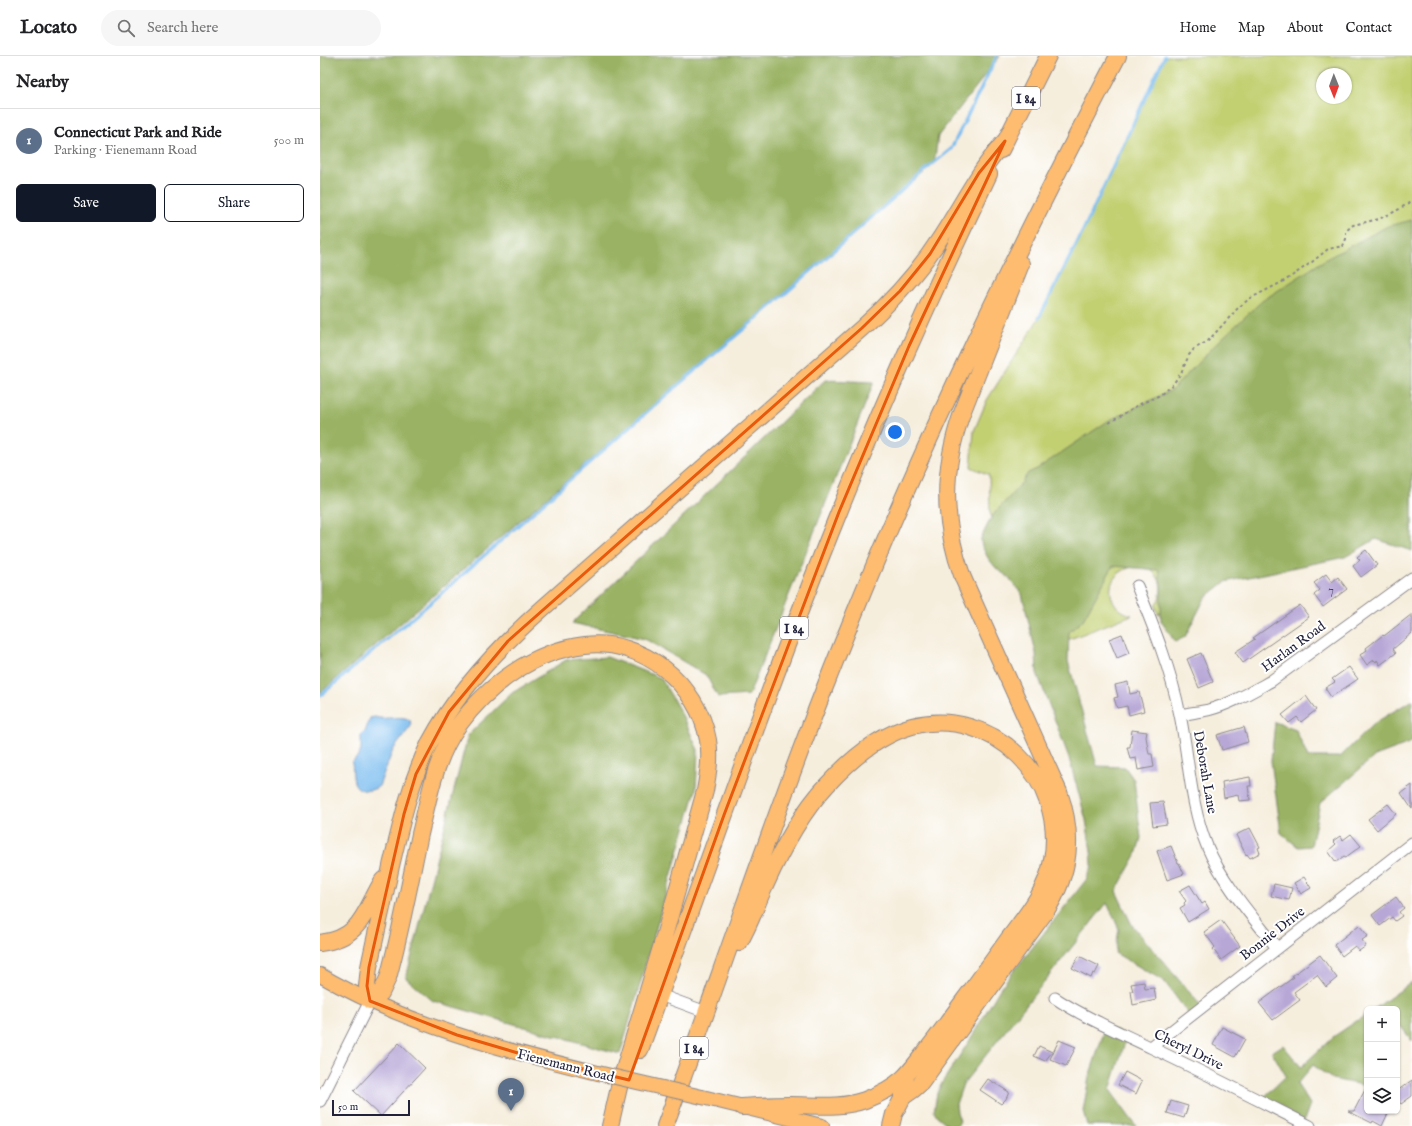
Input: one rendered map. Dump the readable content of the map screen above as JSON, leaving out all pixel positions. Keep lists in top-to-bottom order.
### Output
{
  "streets": {
    "highway": ["I 84"],
    "main road": ["Fienemann Road"],
    "street": [
      "Harlan Road",
      "Deborah Lane",
      "Bonnie Drive",
      "Cheryl Drive"
    ]
  },
  "crossings": [
    ["Harlan Road", "Deborah Lane"],
    ["Deborah Lane", "Bonnie Drive"],
    ["Bonnie Drive", "Cheryl Drive"]
  ],
  "house_numbers": ["7"],
  "scale_bar": "50 m",
  "north": "bottom",
  "page": {
    "header": "Locato",
    "search": "Search here",
    "nav": [
      "Home",
      "Map",
      "About",
      "Contact"
    ],
    "heading": "Nearby",
    "list": [
      {
        "mark": "1",
        "name": "Connecticut Park and Ride",
        "note": "Parking · Fienemann Road",
        "value": "500 m"
      }
    ],
    "buttons": ["Save", "Share"],
    "map_buttons": ["+", "−"],
    "pins": "1",
    "scale": "50 m"
  }
}
